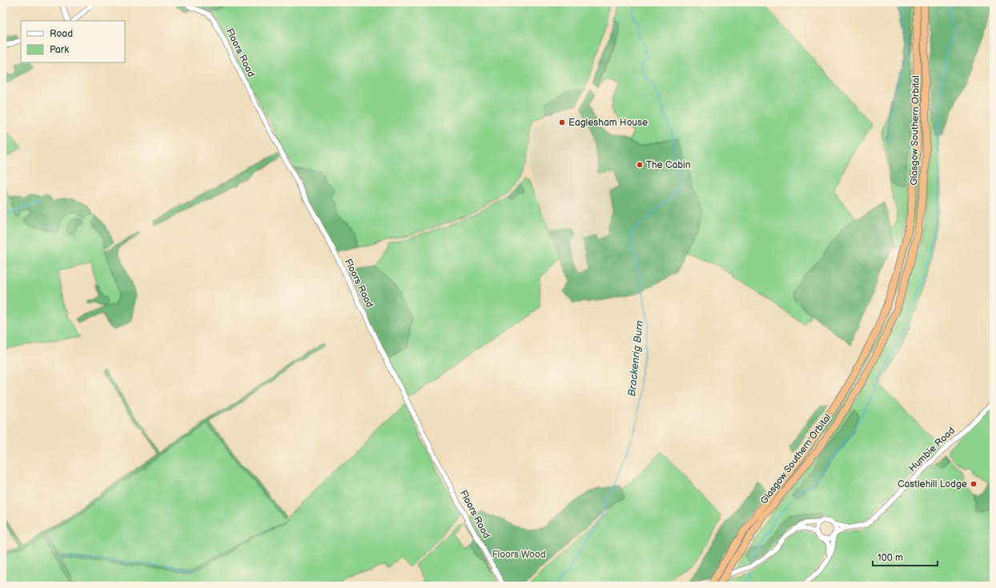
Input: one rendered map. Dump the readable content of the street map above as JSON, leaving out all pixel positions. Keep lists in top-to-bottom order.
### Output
{
  "streets": {
    "highway": ["Glasgow Southern Orbital"],
    "street": ["Floors Road", "Humbie Road"]
  },
  "water": ["Brackenrig Burn"],
  "parks": ["Floors Wood"],
  "places": ["Eaglesham House", "The Cabin", "Castlehill Lodge"],
  "legend": ["Road", "Park"],
  "scale_bar": "100 m"
}
